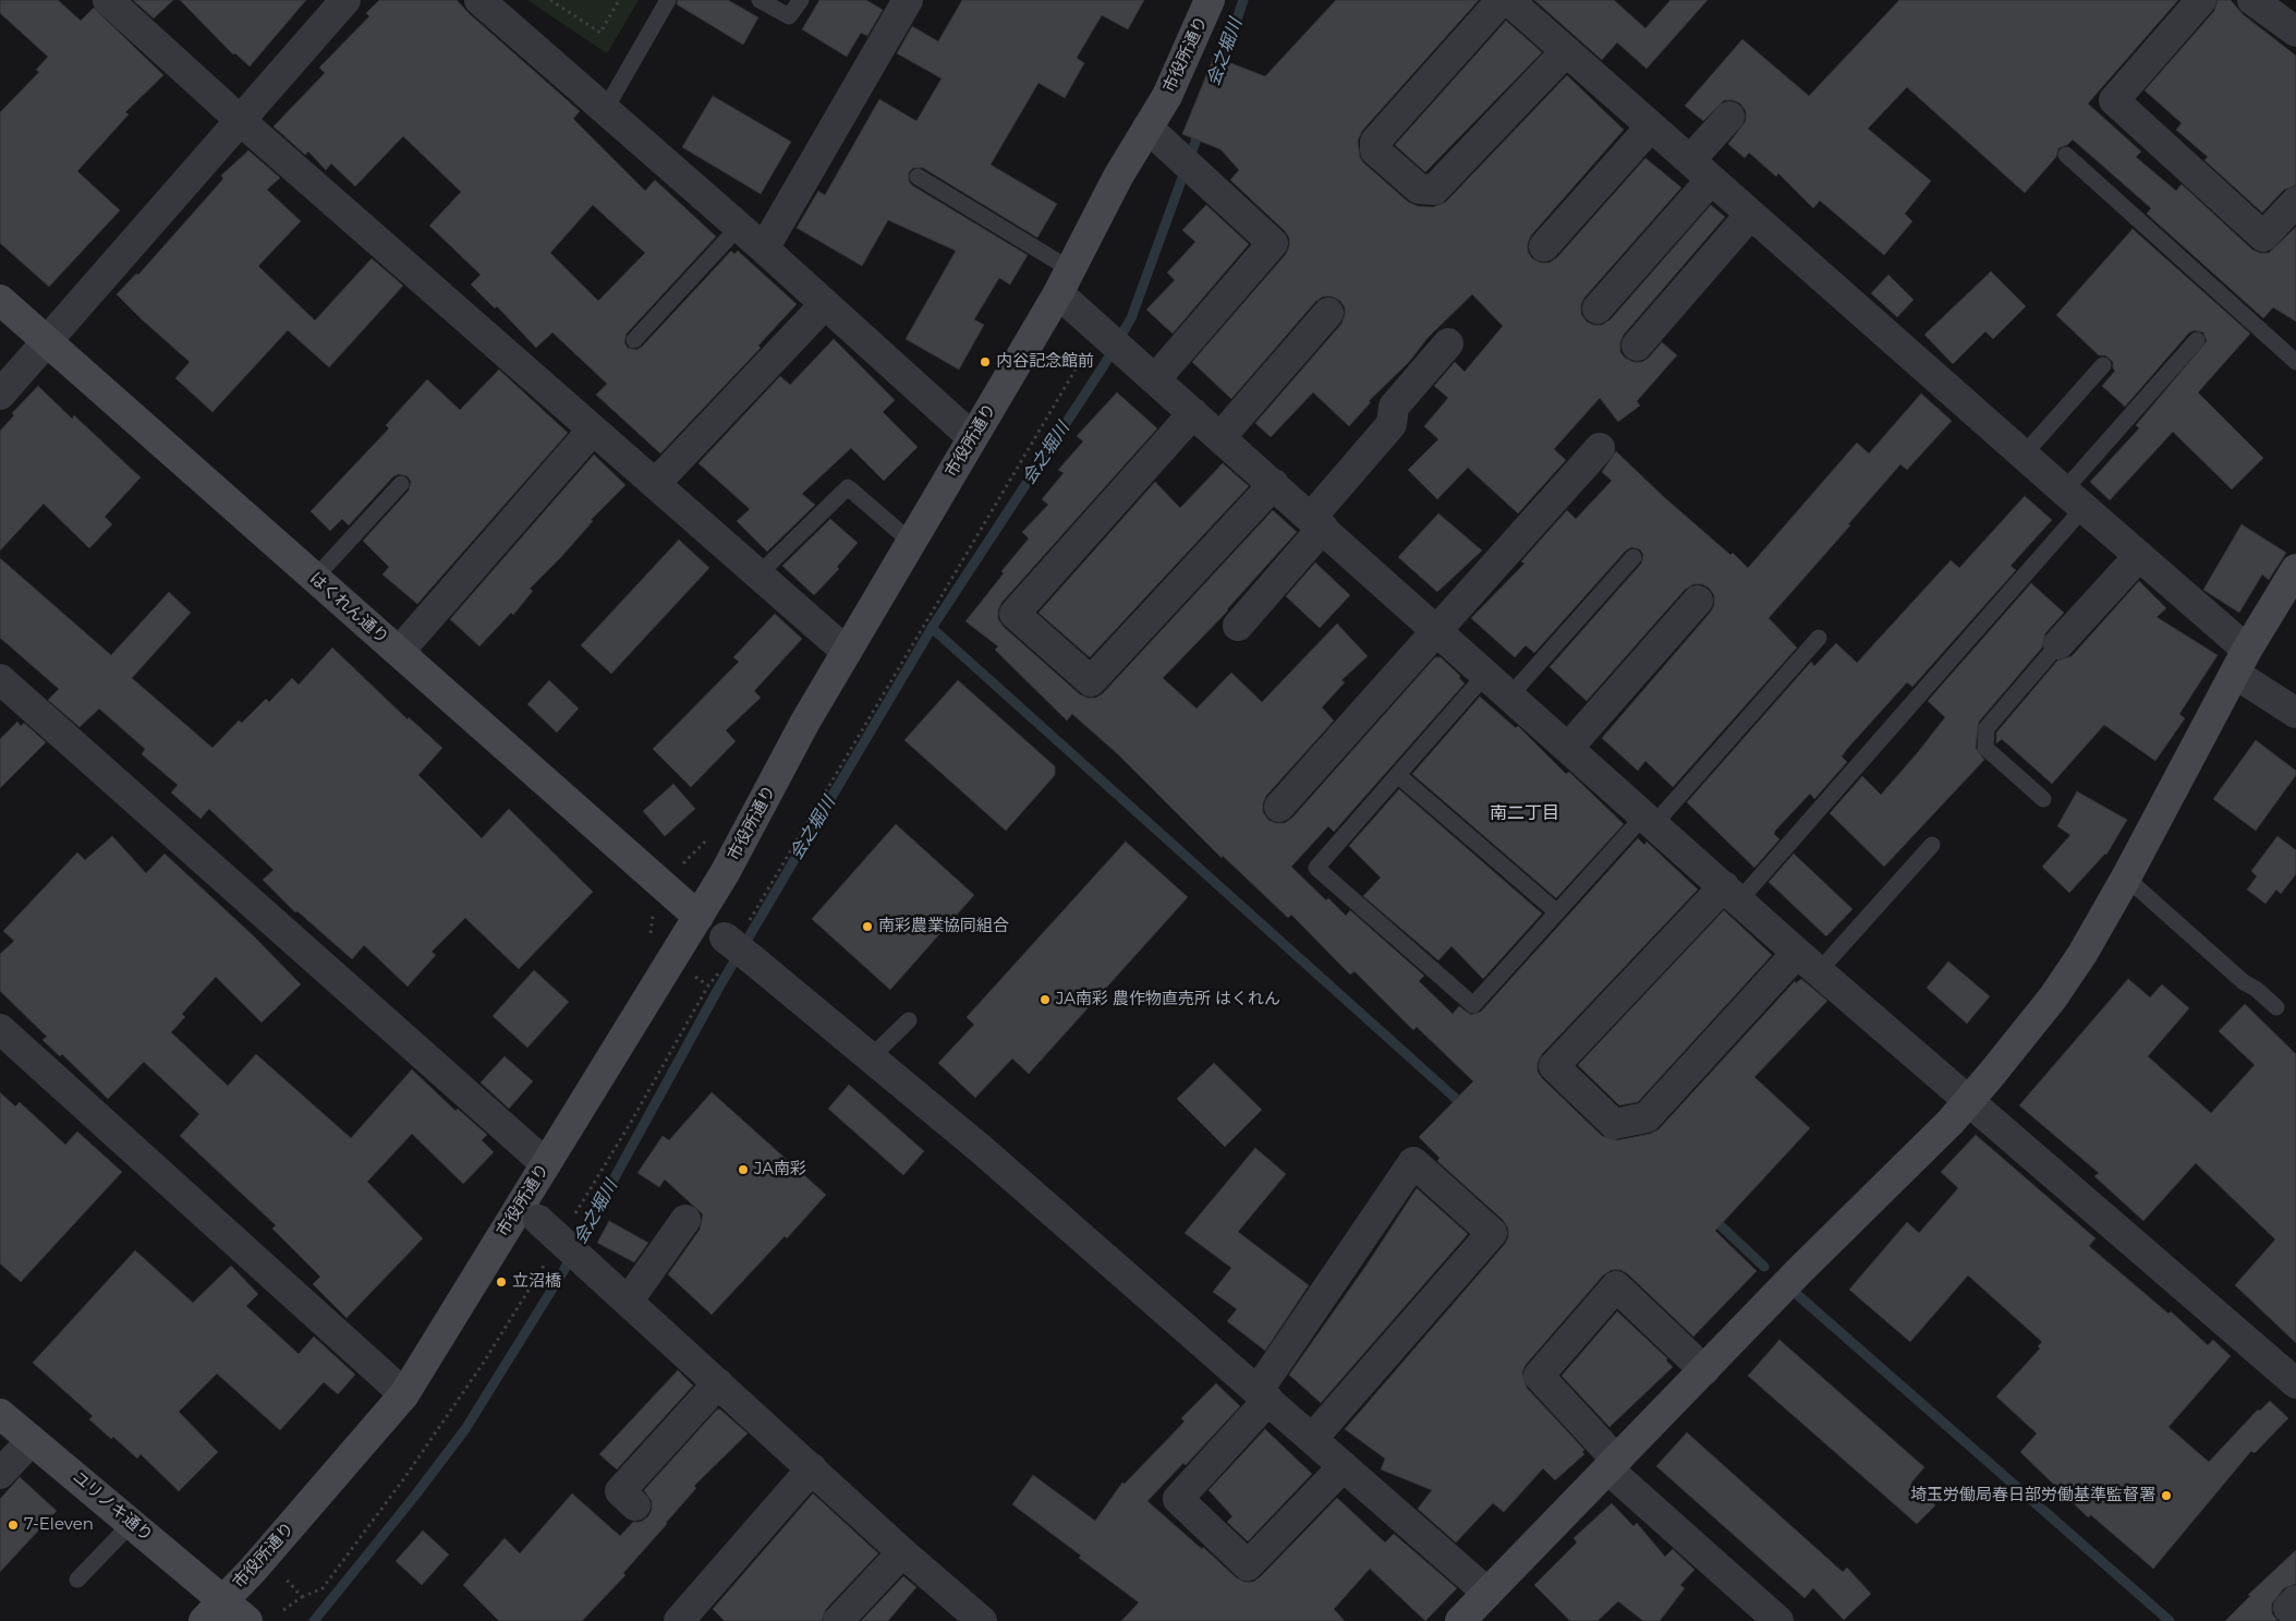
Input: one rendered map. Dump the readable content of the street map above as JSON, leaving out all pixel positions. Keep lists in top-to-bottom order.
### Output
{
  "streets": {
    "street": ["市役所通り", "はくれん通り", "ユリノキ通り"]
  },
  "crossings": [
    ["市役所通り", "はくれん通り"],
    ["市役所通り", "ユリノキ通り"]
  ],
  "districts": ["南二丁目"],
  "water": ["会之堀川"],
  "places": [
    "内谷記念館前",
    "南彩農業協同組合",
    "JA南彩 農作物直売所 はくれん",
    "JA南彩",
    "立沼橋",
    "埼玉労働局春日部労働基準監督署",
    "7-Eleven"
  ]
}
